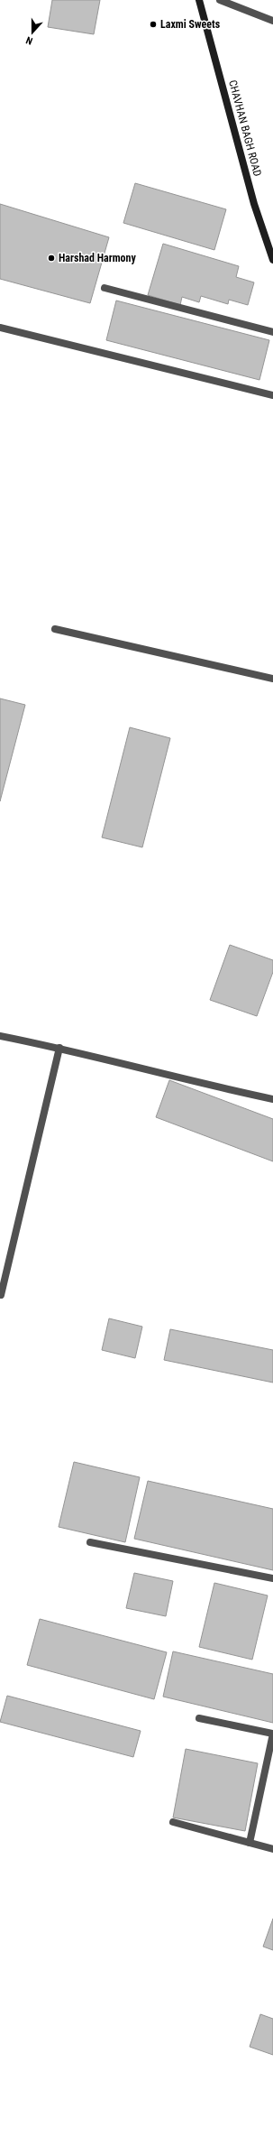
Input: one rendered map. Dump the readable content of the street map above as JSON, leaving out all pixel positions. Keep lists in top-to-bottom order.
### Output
{
  "streets": {
    "street": ["CHAVHAN BAGH ROAD"]
  },
  "places": ["Laxmi Sweets", "Harshad Harmony"],
  "north": "bottom"
}
